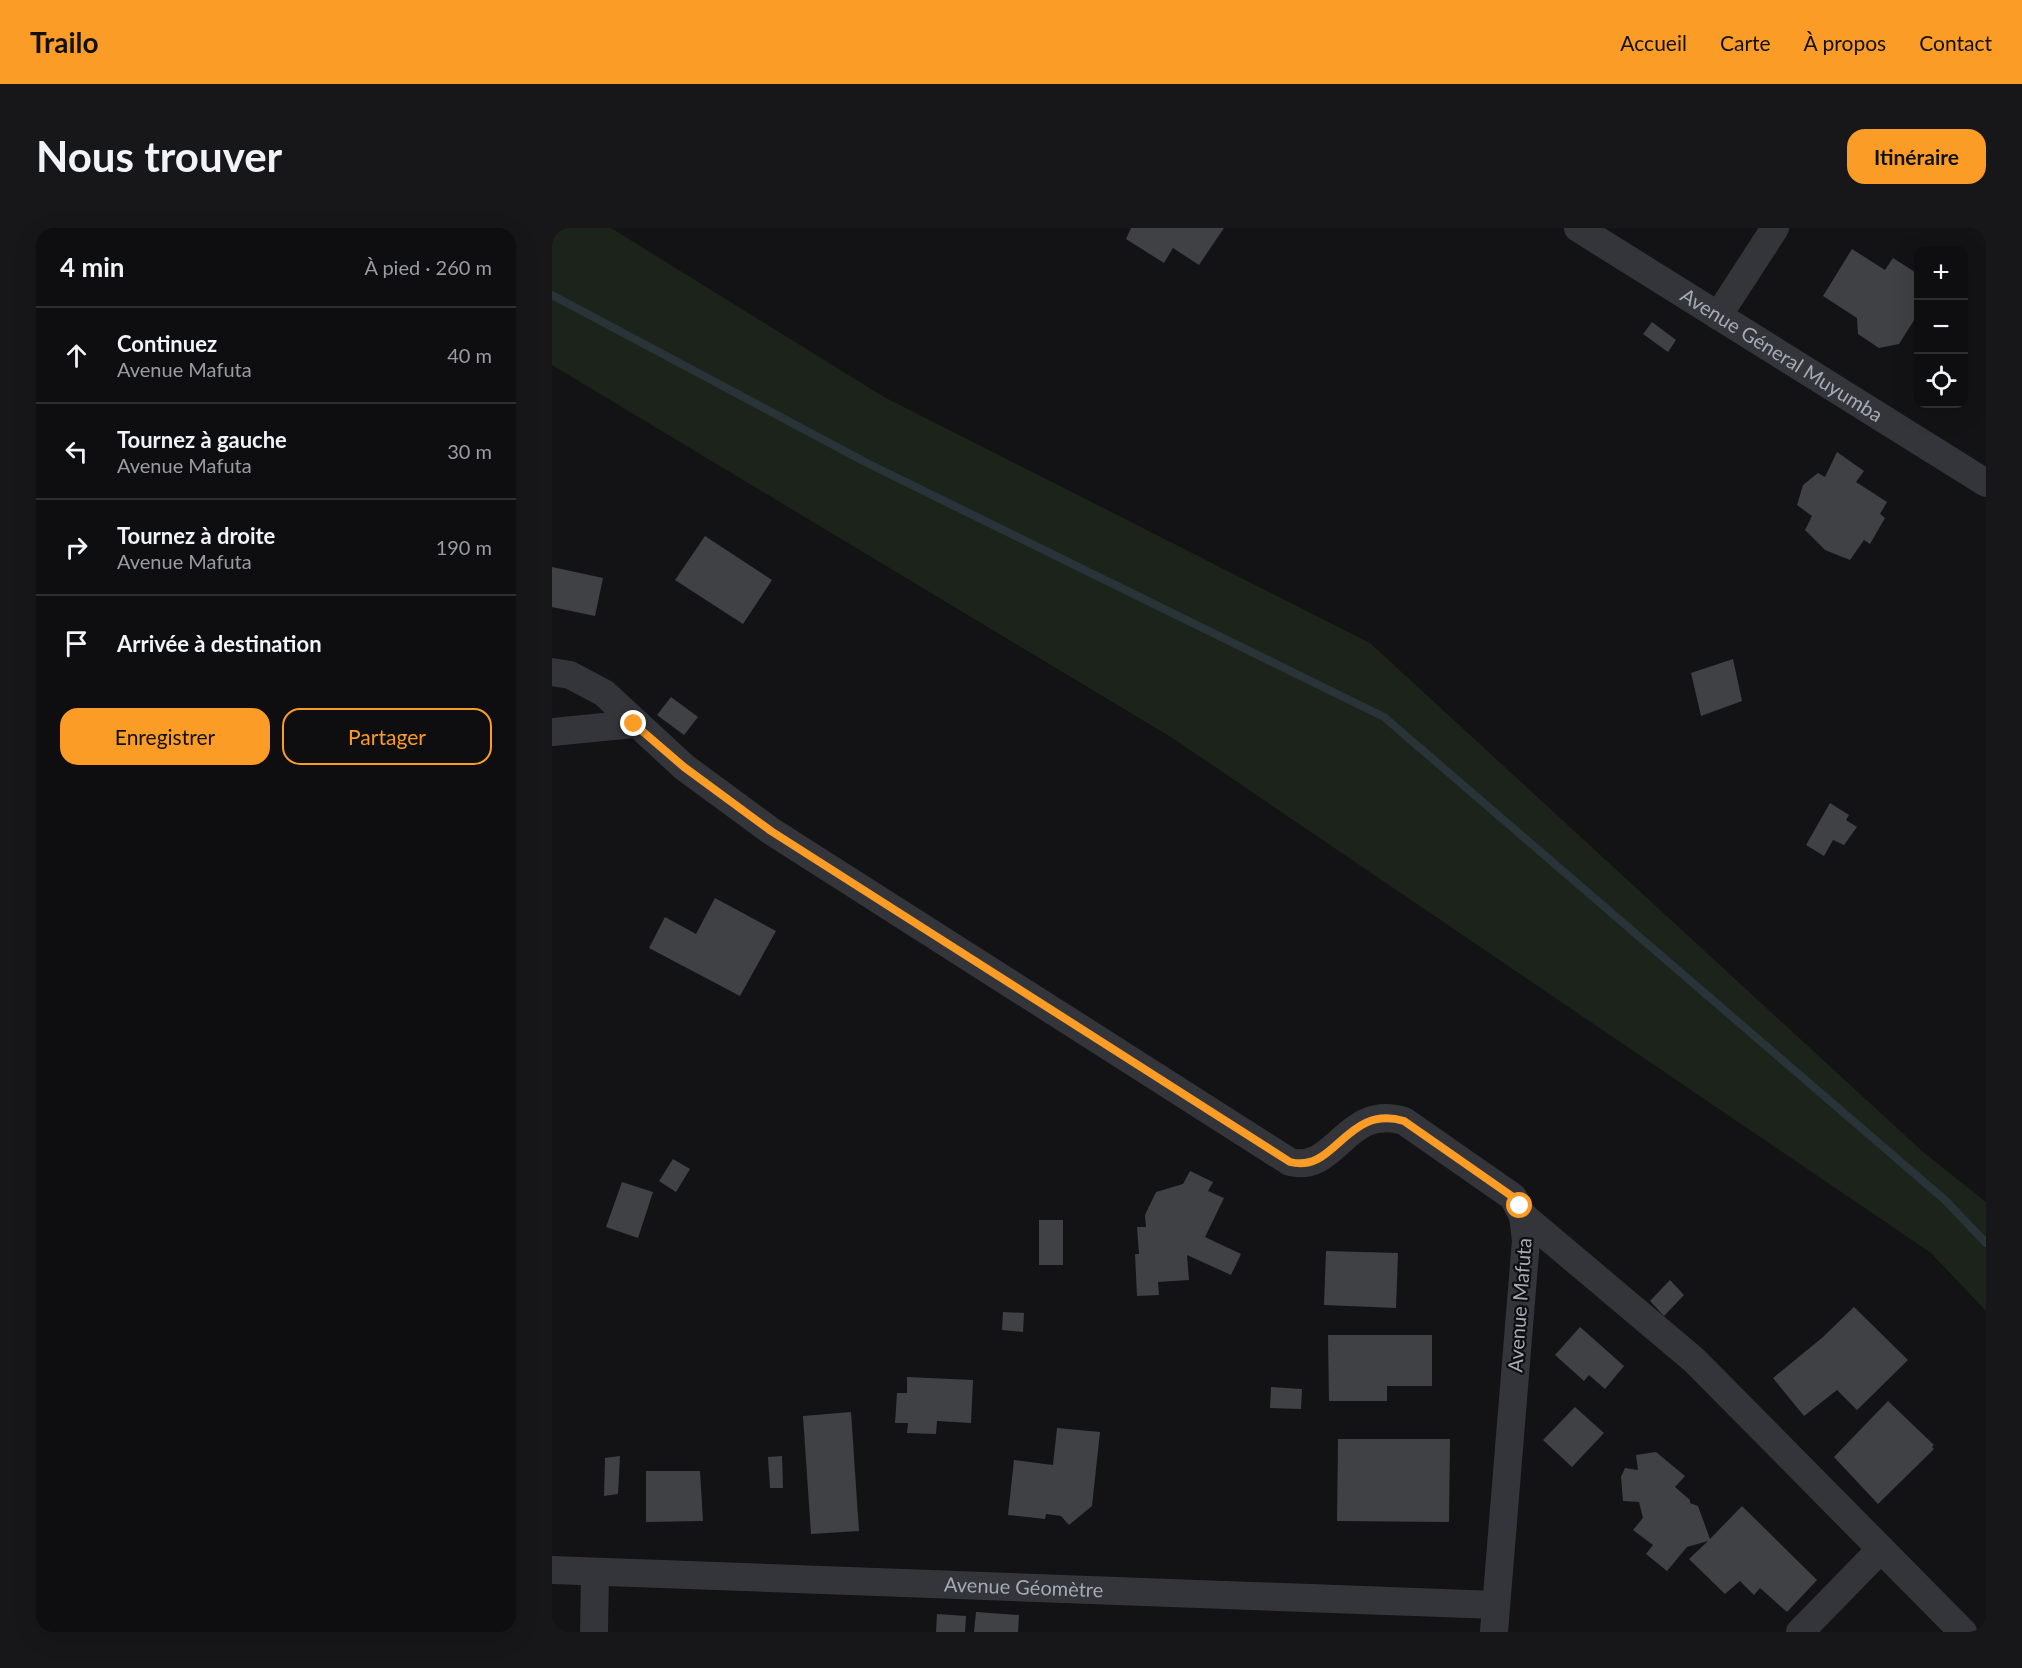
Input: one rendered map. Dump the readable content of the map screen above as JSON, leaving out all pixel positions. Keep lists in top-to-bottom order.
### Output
{
  "streets": {
    "street": ["Avenue Géneral Muyumba", "Avenue Mafuta", "Avenue Géomètre"]
  },
  "crossings": [
    ["Avenue Mafuta", "Avenue Géomètre"]
  ],
  "page": {
    "header": "Trailo",
    "nav": [
      "Accueil",
      "Carte",
      "À propos",
      "Contact"
    ],
    "buttons": [
      "Itinéraire",
      ["Enregistrer", "Partager"]
    ],
    "title": "Nous trouver",
    "heading": ["4 min", "À pied · 260 m"],
    "map_buttons": ["+", "−"],
    "list": [
      ["Continuez", "Avenue Mafuta", "40 m"],
      ["Tournez à gauche", "Avenue Mafuta", "30 m"],
      ["Tournez à droite", "Avenue Mafuta", "190 m"],
      "Arrivée à destination"
    ]
  }
}
